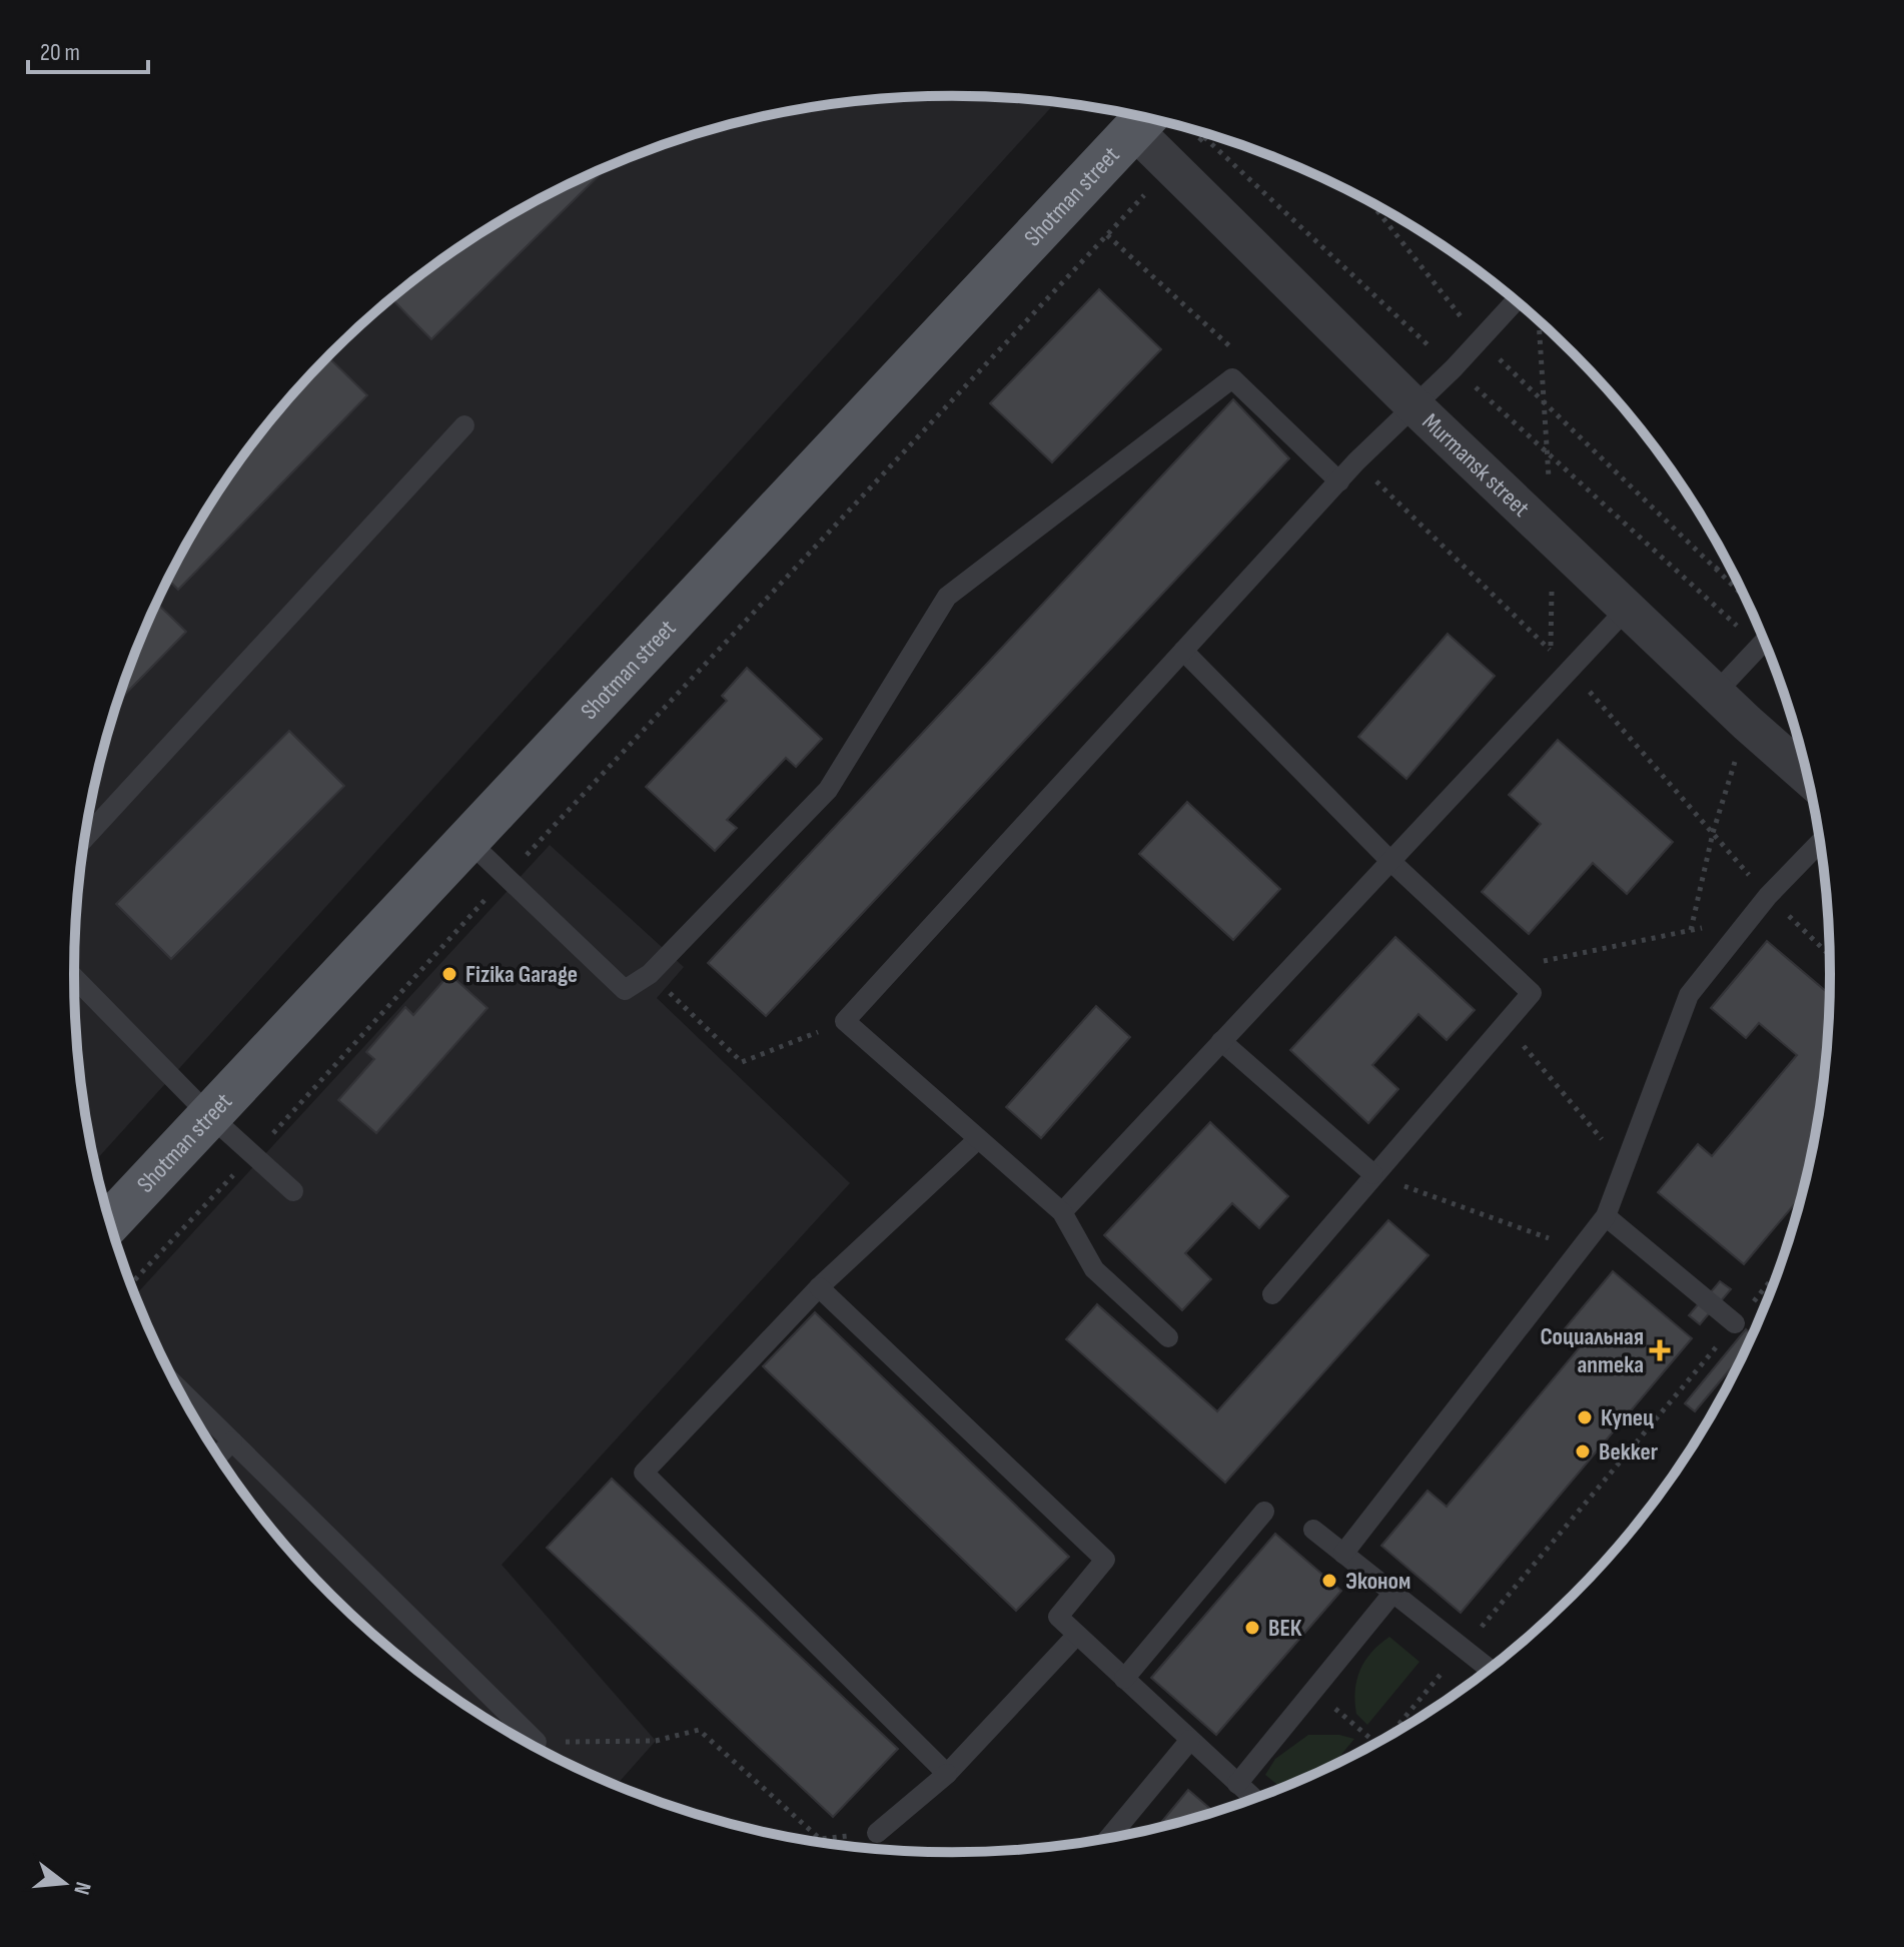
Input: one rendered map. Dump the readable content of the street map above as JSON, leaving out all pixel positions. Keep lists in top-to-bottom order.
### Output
{
  "streets": {
    "main road": ["Shotman street"],
    "street": ["Murmansk street"]
  },
  "crossings": [
    ["Shotman street", "Murmansk street"]
  ],
  "places": {
    "other": [
      "Fizika Garage",
      "Купец",
      "Bekker",
      "Эконом",
      "ВЕК"
    ],
    "health": ["Социальная аптека"]
  },
  "scale_bar": "20 m",
  "north": "right"
}
